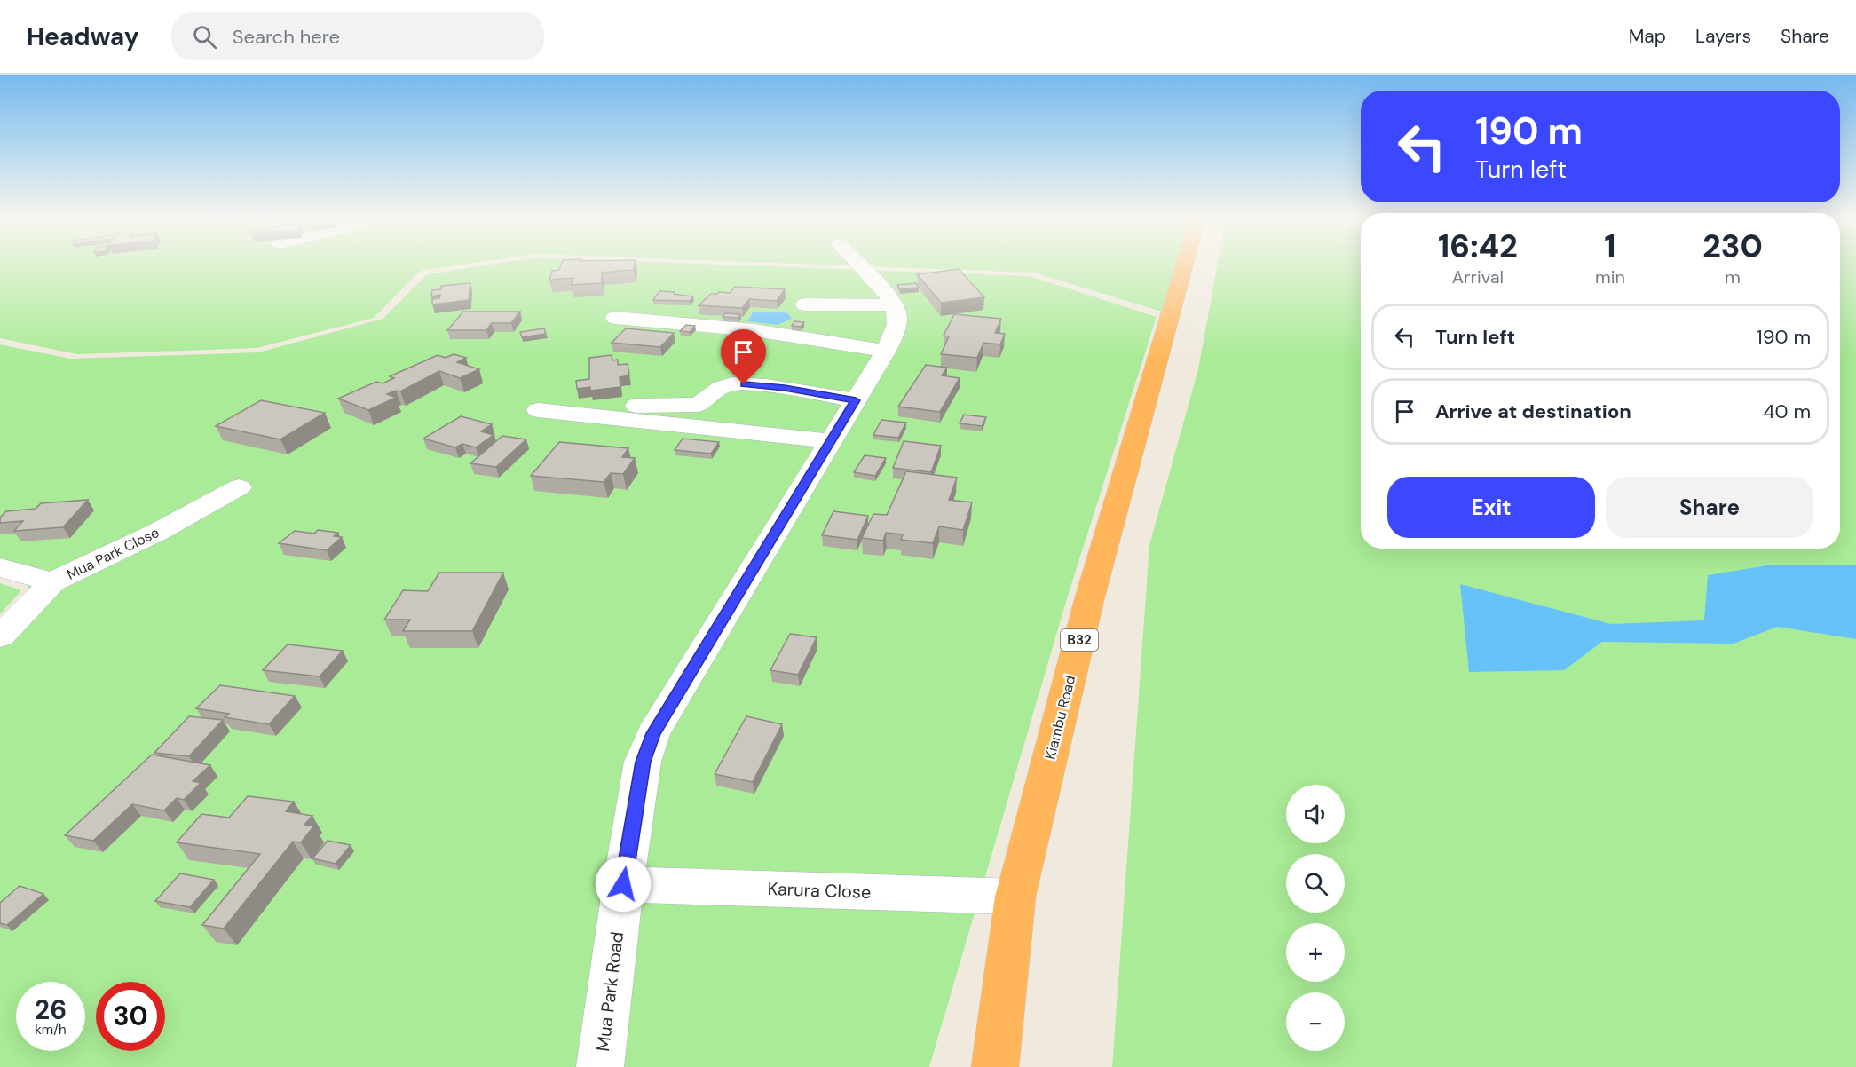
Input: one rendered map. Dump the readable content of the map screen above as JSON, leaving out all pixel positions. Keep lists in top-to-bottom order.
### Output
{
  "streets": {
    "highway": ["B32", "Kiambu Road"],
    "street": ["Mua Park Close", "Karura Close", "Mua Park Road"]
  },
  "crossings": [
    ["Kiambu Road", "Karura Close"],
    ["Karura Close", "Mua Park Road"]
  ],
  "page": {
    "header": "Headway",
    "search": "Search here",
    "nav": ["Map", "Layers", "Share"],
    "turn": ["190 m", "Turn left"],
    "eta": [
      "16:42",
      "Arrival",
      "1",
      "min",
      "230",
      "m"
    ],
    "list": [
      {
        "name": "Turn left",
        "value": "190 m"
      },
      {
        "name": "Arrive at destination",
        "value": "40 m"
      }
    ],
    "buttons": ["Exit", "Share"],
    "map_buttons": ["+", "−"],
    "speed": "26 km/h",
    "limit": "30"
  }
}
